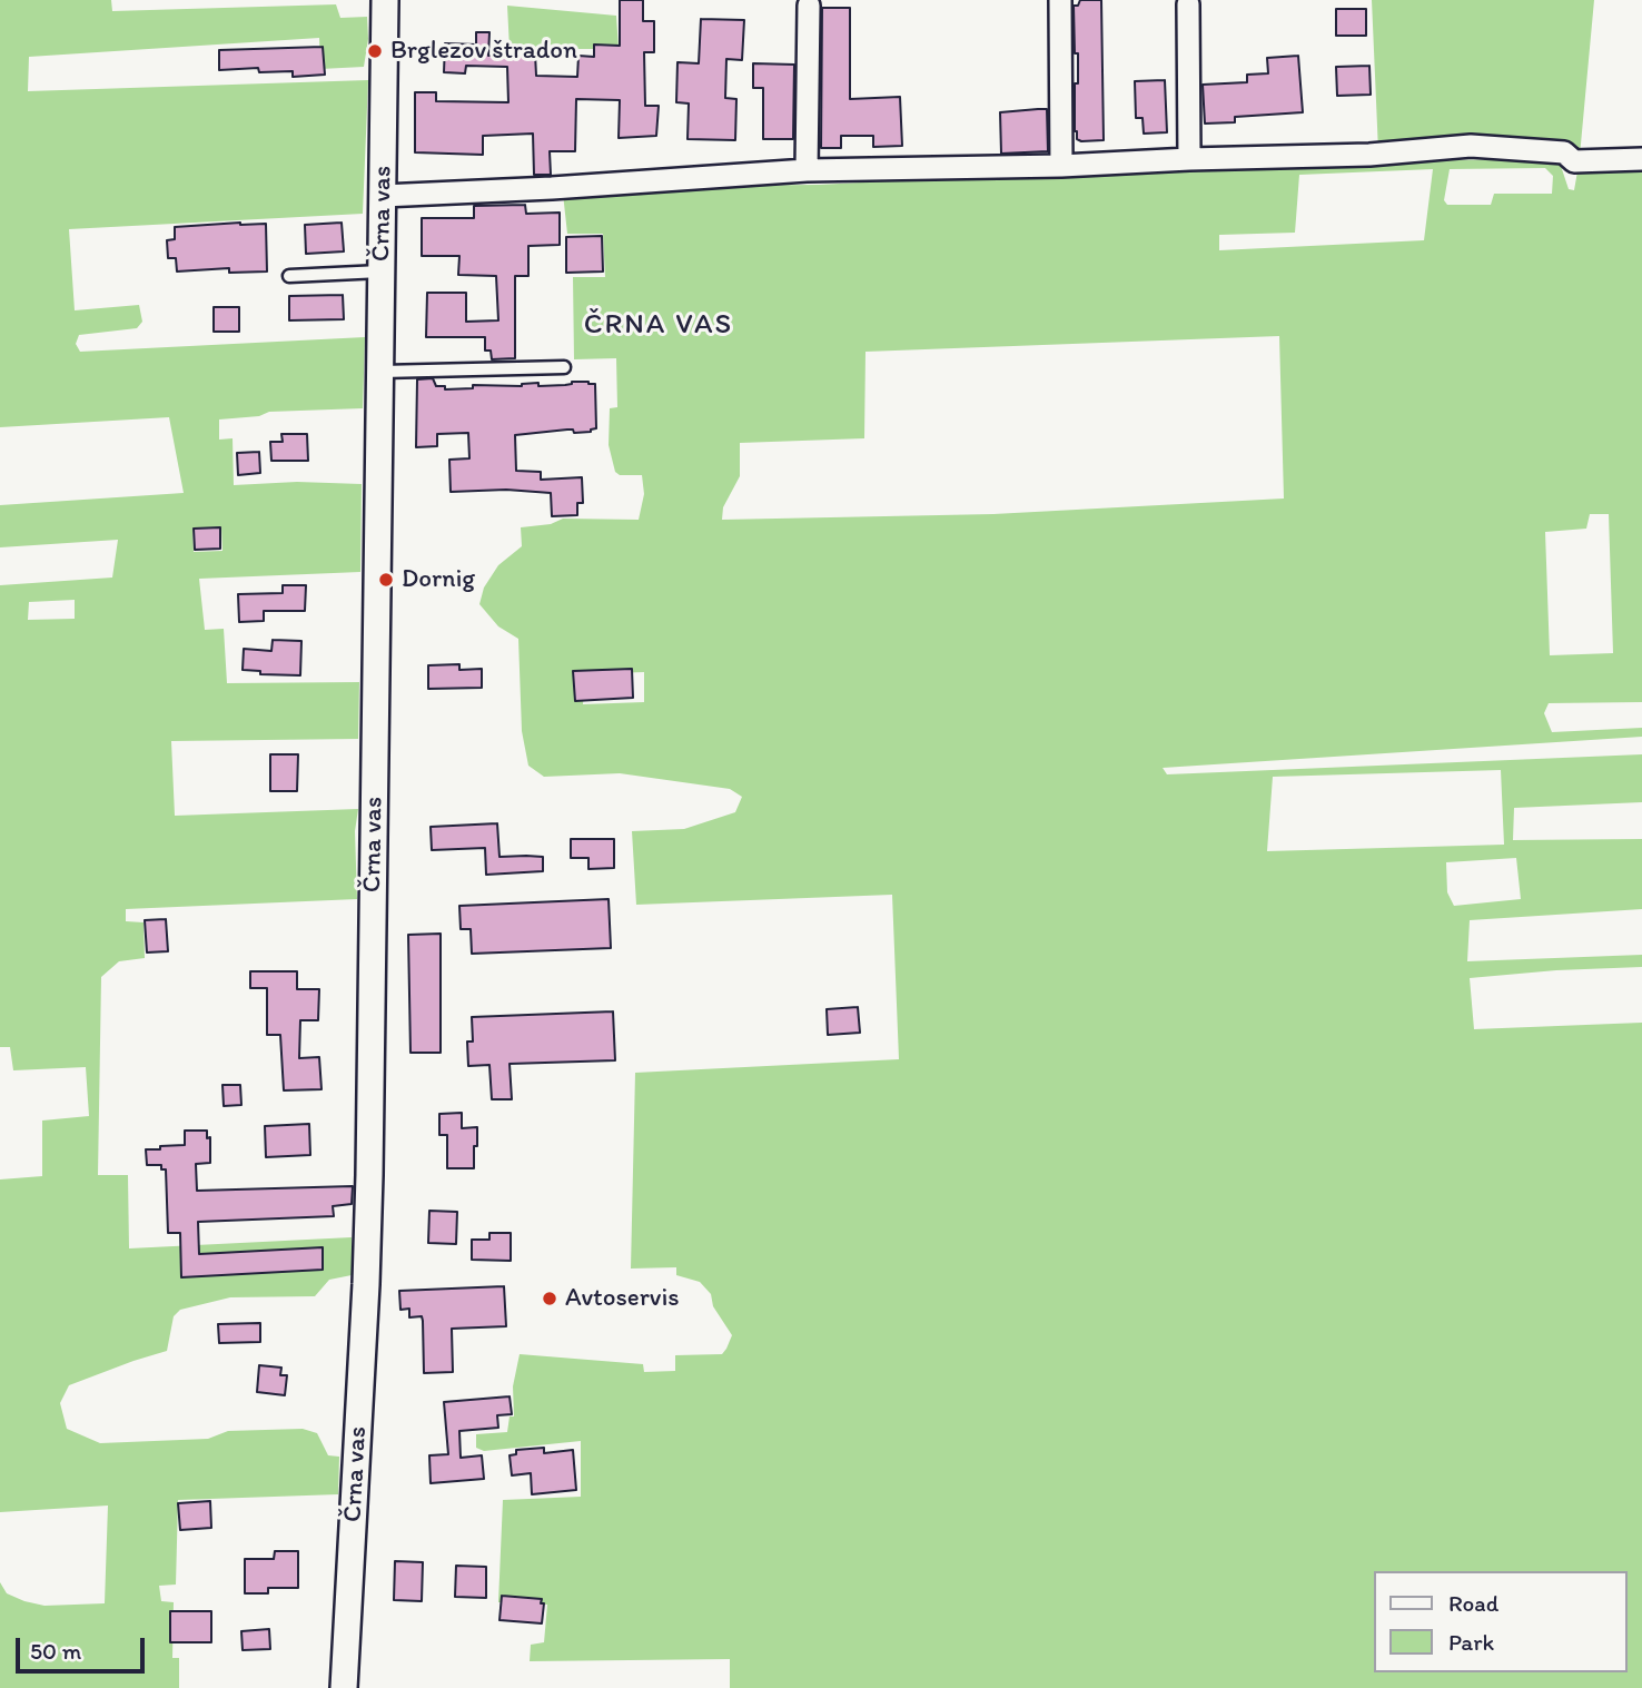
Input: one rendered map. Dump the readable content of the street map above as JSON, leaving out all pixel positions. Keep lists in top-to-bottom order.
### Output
{
  "streets": {
    "street": ["Črna vas"]
  },
  "districts": ["ČRNA VAS"],
  "places": ["Brglezov štradon", "Dornig", "Avtoservis"],
  "legend": ["Road", "Park"],
  "scale_bar": "50 m"
}
